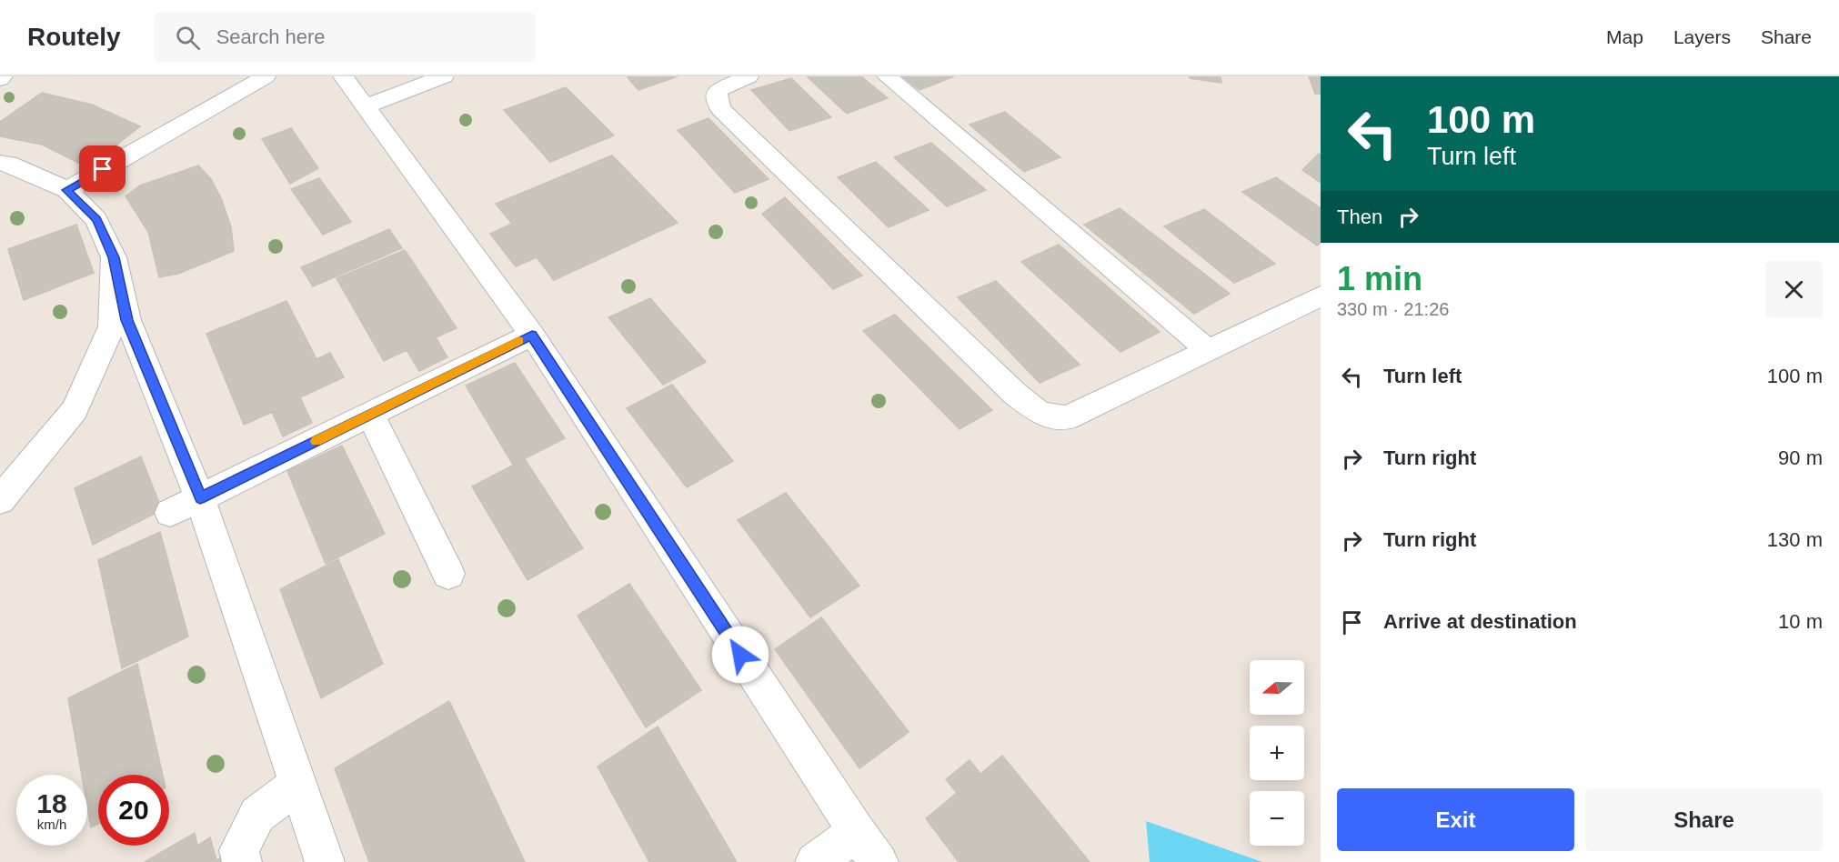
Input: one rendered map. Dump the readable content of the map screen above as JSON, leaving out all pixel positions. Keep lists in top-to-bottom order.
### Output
{
  "north": "left",
  "page": {
    "header": "Routely",
    "search": "Search here",
    "nav": ["Map", "Layers", "Share"],
    "turn": ["100 m", "Turn left"],
    "then": "Then",
    "heading": ["1 min", "330 m · 21:26"],
    "list": [
      {
        "name": "Turn left",
        "value": "100 m"
      },
      {
        "name": "Turn right",
        "value": "90 m"
      },
      {
        "name": "Turn right",
        "value": "130 m"
      },
      {
        "name": "Arrive at destination",
        "value": "10 m"
      }
    ],
    "map_buttons": ["+", "−"],
    "speed": "18 km/h",
    "limit": "20",
    "buttons": ["Exit", "Share"]
  }
}
